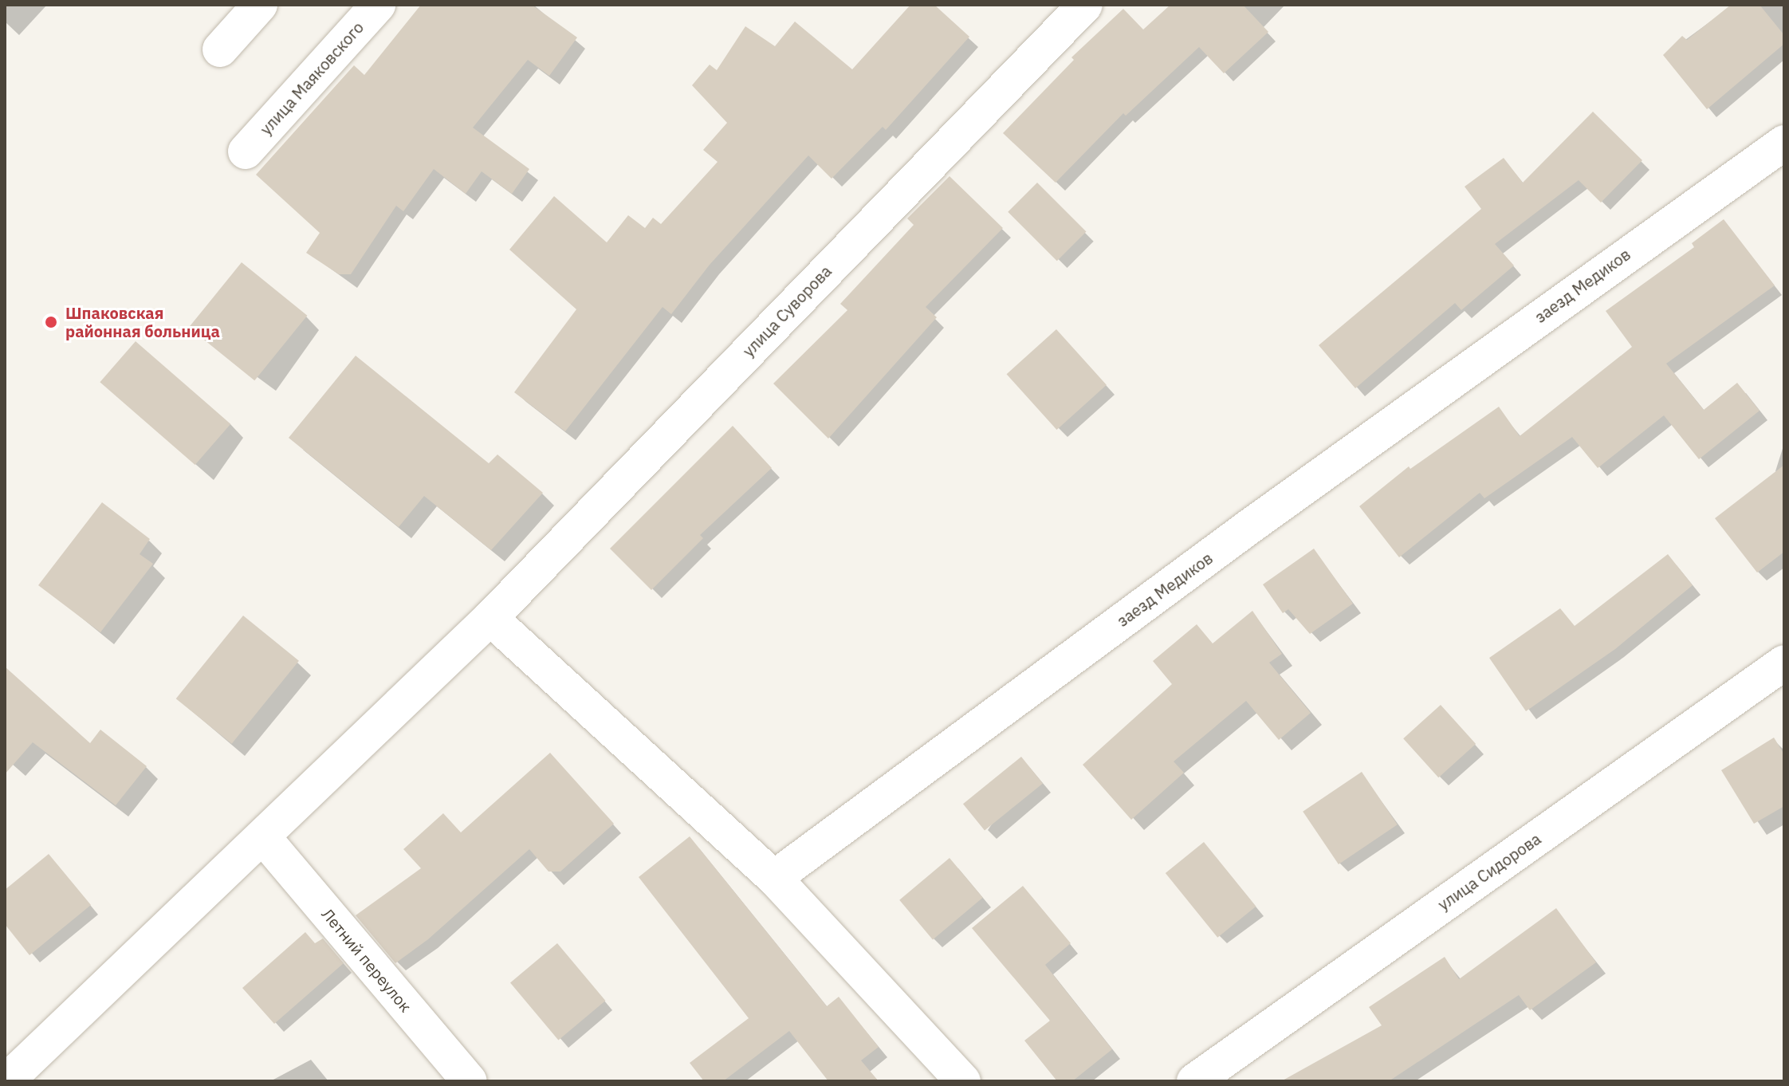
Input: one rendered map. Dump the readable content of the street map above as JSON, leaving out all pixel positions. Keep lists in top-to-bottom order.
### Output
{
  "streets": {
    "street": [
      "улица Маяковского",
      "заезд Медиков",
      "улица Суворова",
      "улица Сидорова",
      "Летний переулок"
    ]
  },
  "crossings": [
    ["улица Суворова", "Летний переулок"]
  ],
  "places": ["Шпаковская районная больница"]
}
